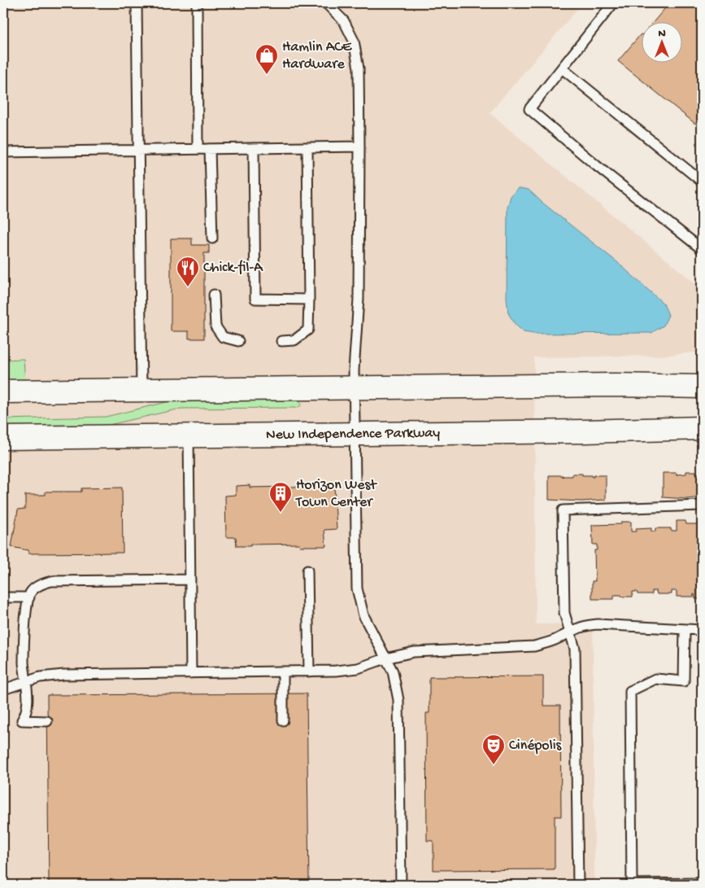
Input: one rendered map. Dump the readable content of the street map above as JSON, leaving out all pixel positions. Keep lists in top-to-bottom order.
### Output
{
  "streets": {
    "street": ["New Independence Parkway"]
  },
  "places": {
    "shop": ["Hamlin ACE Hardware"],
    "restaurant": ["Chick-fil-A"],
    "building": ["Horizon West Town Center"],
    "theatre": ["Cinépolis"]
  },
  "north": "top"
}
